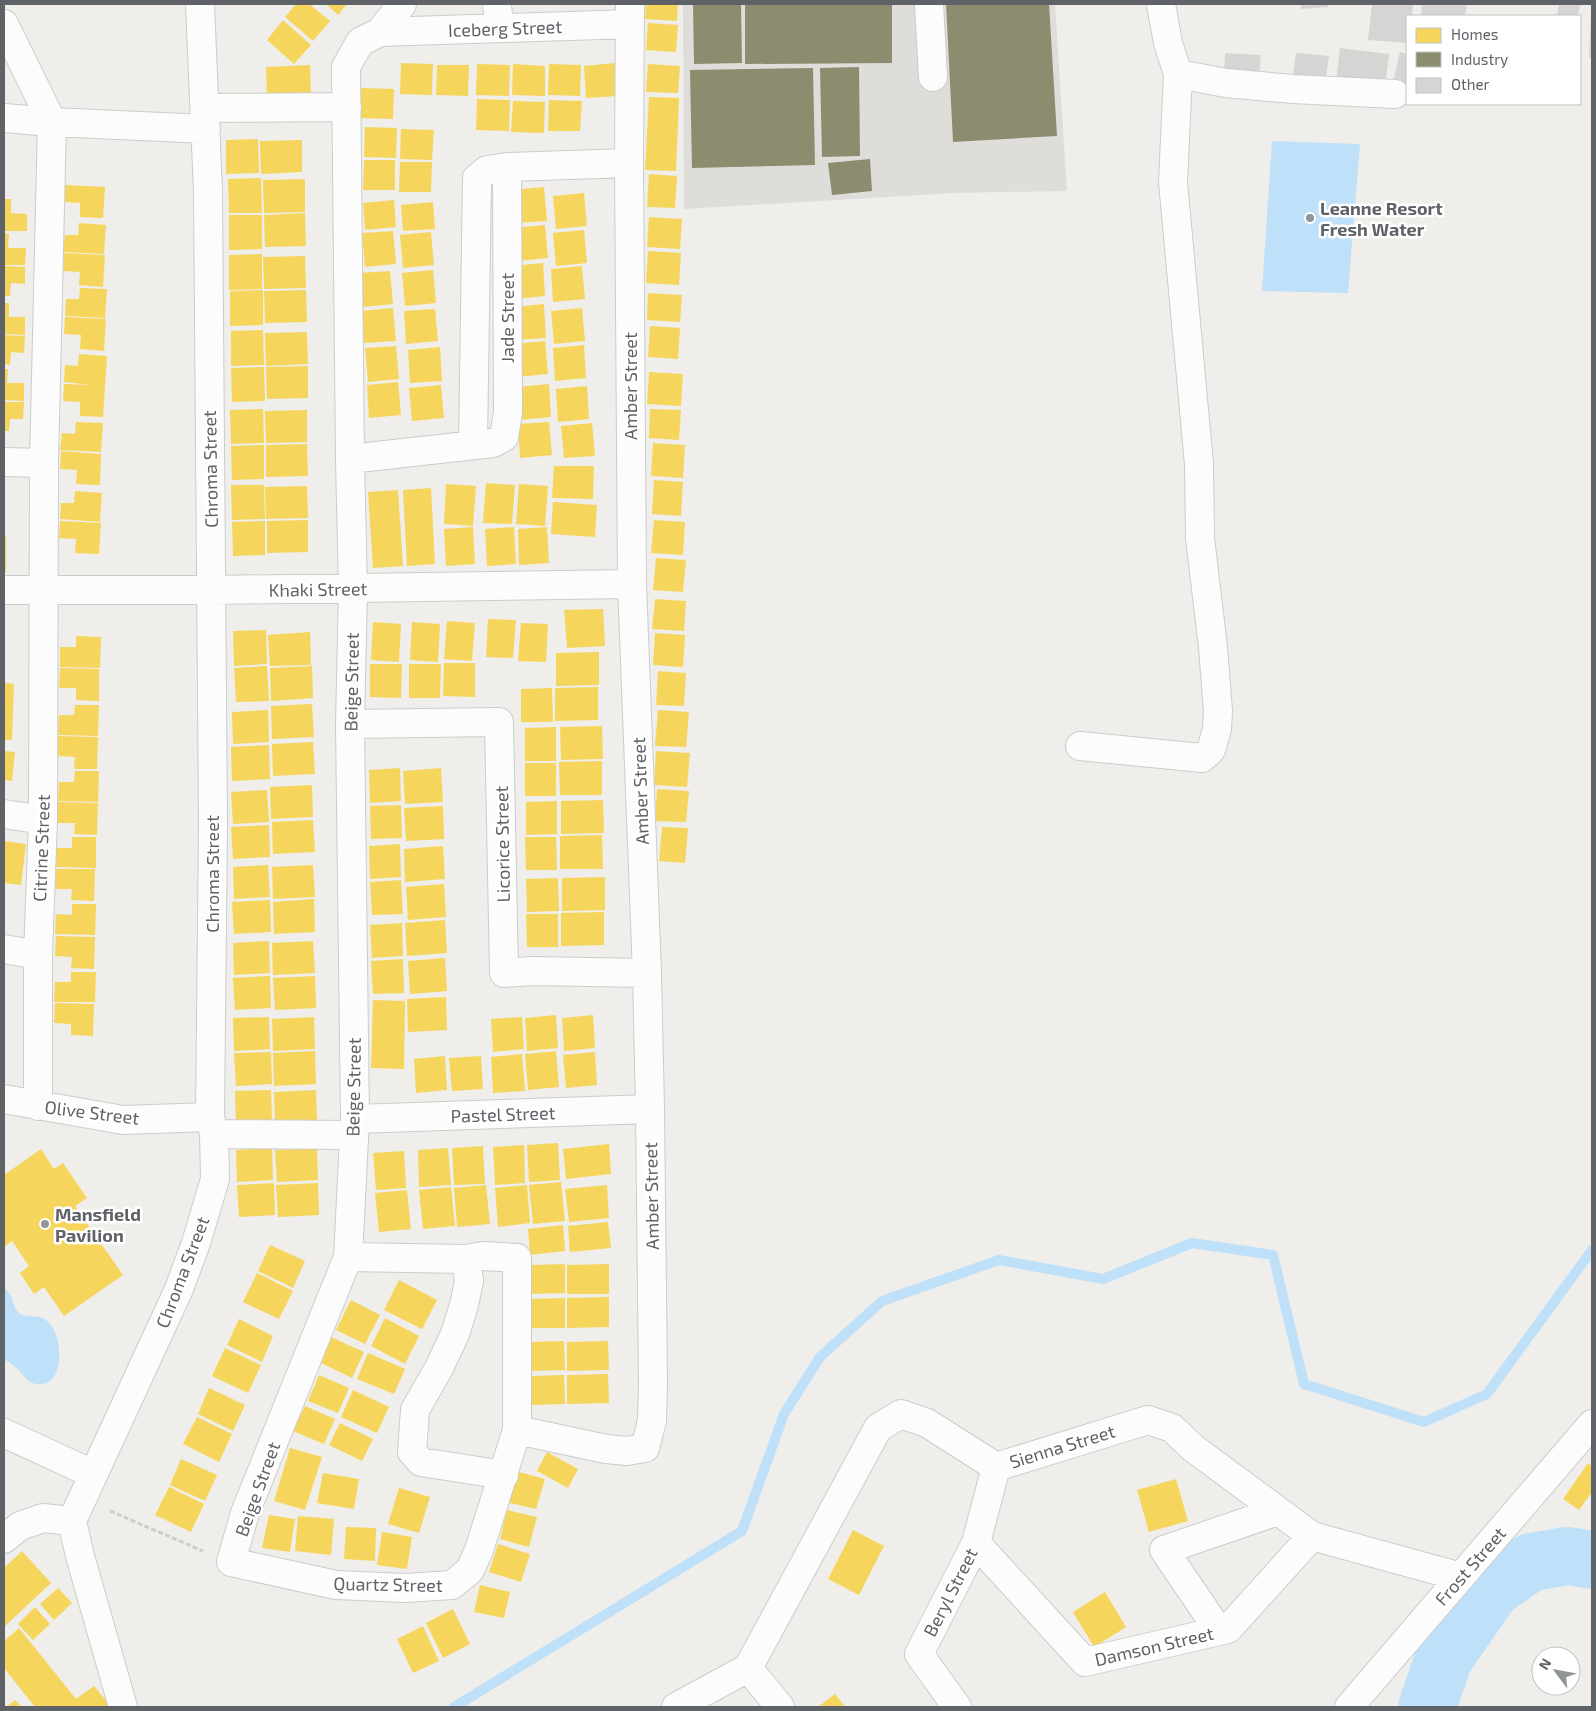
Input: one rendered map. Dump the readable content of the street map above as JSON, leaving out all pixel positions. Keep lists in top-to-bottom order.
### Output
{
  "streets": {
    "street": [
      "Iceberg Street",
      "Jade Street",
      "Amber Street",
      "Chroma Street",
      "Khaki Street",
      "Beige Street",
      "Licorice Street",
      "Citrine Street",
      "Olive Street",
      "Pastel Street",
      "Sienna Street",
      "Frost Street",
      "Quartz Street",
      "Beryl Street",
      "Damson Street"
    ]
  },
  "crossings": [
    ["Iceberg Street", "Amber Street"],
    ["Jade Street", "Amber Street"],
    ["Amber Street", "Khaki Street"],
    ["Amber Street", "Licorice Street"],
    ["Amber Street", "Pastel Street"],
    ["Amber Street", "Quartz Street"],
    ["Chroma Street", "Khaki Street"],
    ["Chroma Street", "Olive Street"],
    ["Khaki Street", "Beige Street"],
    ["Khaki Street", "Citrine Street"],
    ["Beige Street", "Licorice Street"],
    ["Beige Street", "Olive Street"],
    ["Beige Street", "Pastel Street"],
    ["Beige Street", "Quartz Street"],
    ["Citrine Street", "Olive Street"],
    ["Olive Street", "Pastel Street"],
    ["Sienna Street", "Frost Street"],
    ["Sienna Street", "Beryl Street"],
    ["Sienna Street", "Damson Street"],
    ["Beryl Street", "Damson Street"]
  ],
  "places": ["Leanne Resort Fresh Water", "Mansfield Pavilion"],
  "legend": ["Homes", "Industry", "Other"],
  "north": "top left"
}
